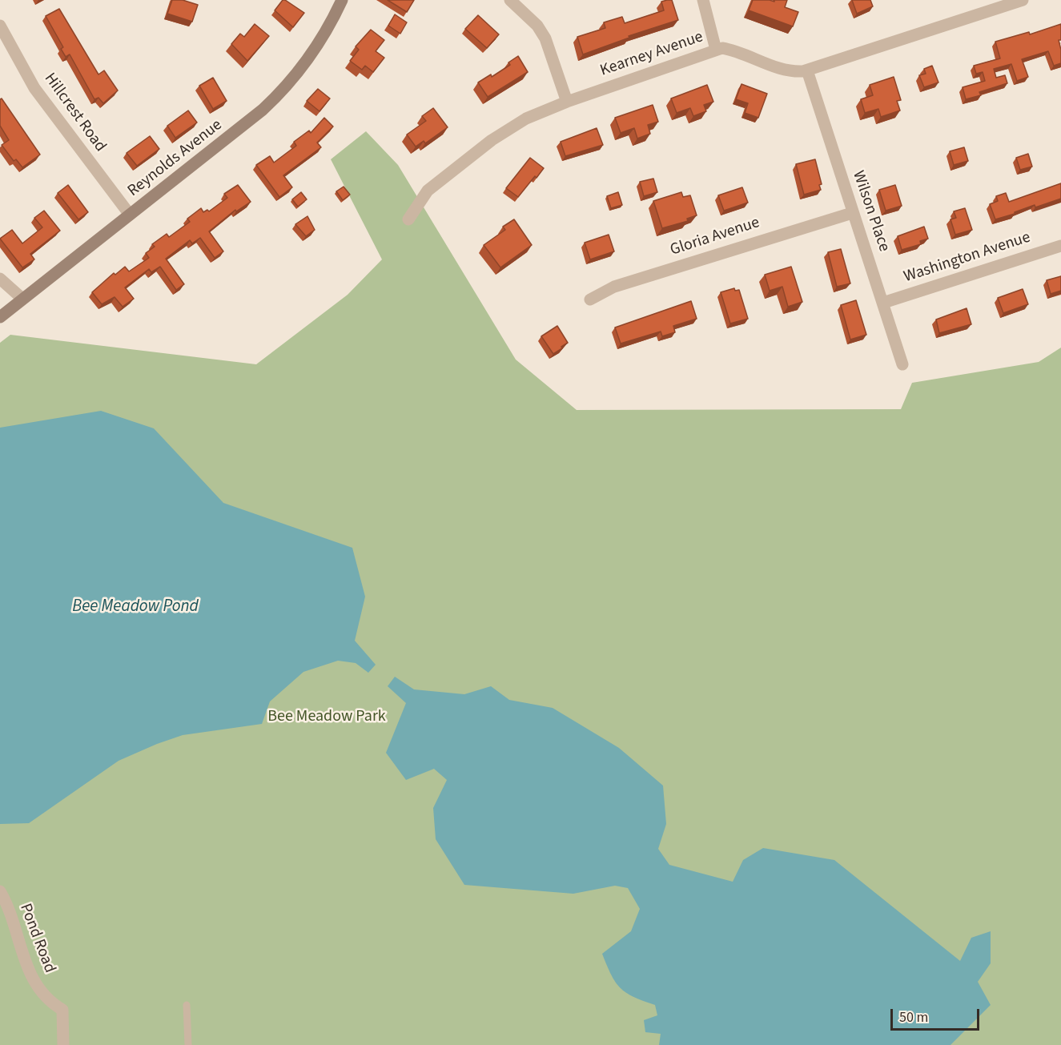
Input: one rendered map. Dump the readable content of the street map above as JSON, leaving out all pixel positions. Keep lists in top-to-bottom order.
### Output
{
  "streets": {
    "street": [
      "Kearney Avenue",
      "Hillcrest Road",
      "Reynolds Avenue",
      "Wilson Place",
      "Gloria Avenue",
      "Washington Avenue",
      "Pond Road"
    ]
  },
  "crossings": [
    ["Kearney Avenue", "Wilson Place"],
    ["Hillcrest Road", "Reynolds Avenue"],
    ["Wilson Place", "Gloria Avenue"],
    ["Wilson Place", "Washington Avenue"]
  ],
  "water": ["Bee Meadow Pond"],
  "parks": ["Bee Meadow Park"],
  "scale_bar": "50 m"
}
